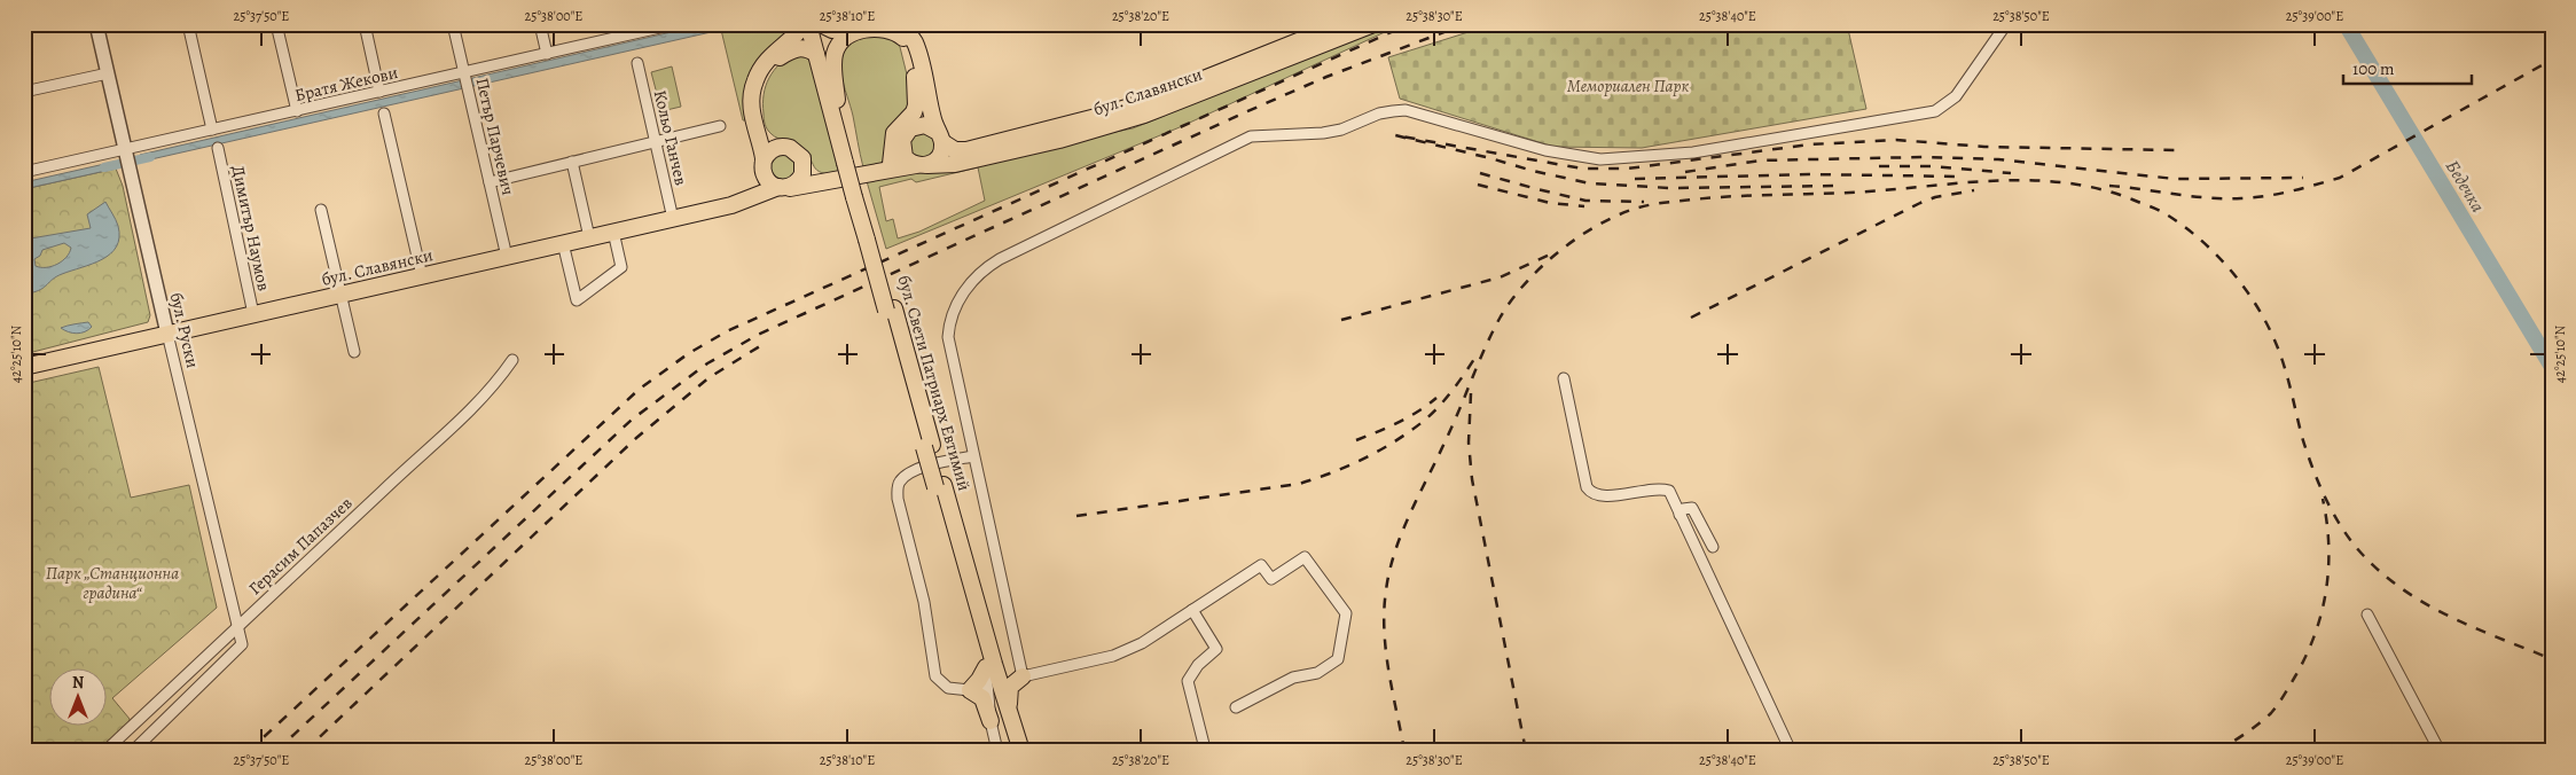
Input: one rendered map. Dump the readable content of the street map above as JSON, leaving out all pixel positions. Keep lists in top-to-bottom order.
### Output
{
  "streets": {
    "main road": ["бул. Славянски", "бул. Свети Патриарх Евтимий"],
    "street": [
      "Братя Жекови",
      "Петър Парчевич",
      "Кольо Ганчев",
      "Димитър Наумов",
      "бул. Руски",
      "Герасим Папазчев"
    ]
  },
  "crossings": [
    ["Братя Жекови", "Петър Парчевич"],
    ["Братя Жекови", "бул. Руски"],
    ["бул. Славянски", "Петър Парчевич"],
    ["бул. Славянски", "Кольо Ганчев"],
    ["бул. Славянски", "Димитър Наумов"],
    ["бул. Славянски", "бул. Руски"],
    ["бул. Руски", "Герасим Папазчев"]
  ],
  "water": ["Бедечка"],
  "parks": ["Мемориален Парк", "Парк „Станционна градина“"],
  "scale_bar": "100 m",
  "north": "top",
  "coordinates": [
    "25°37'50\"E",
    "25°38'00\"E",
    "25°38'10\"E",
    "25°38'20\"E",
    "25°38'30\"E",
    "25°38'40\"E",
    "25°38'50\"E",
    "25°39'00\"E",
    "42°25'10\"N"
  ]
}
